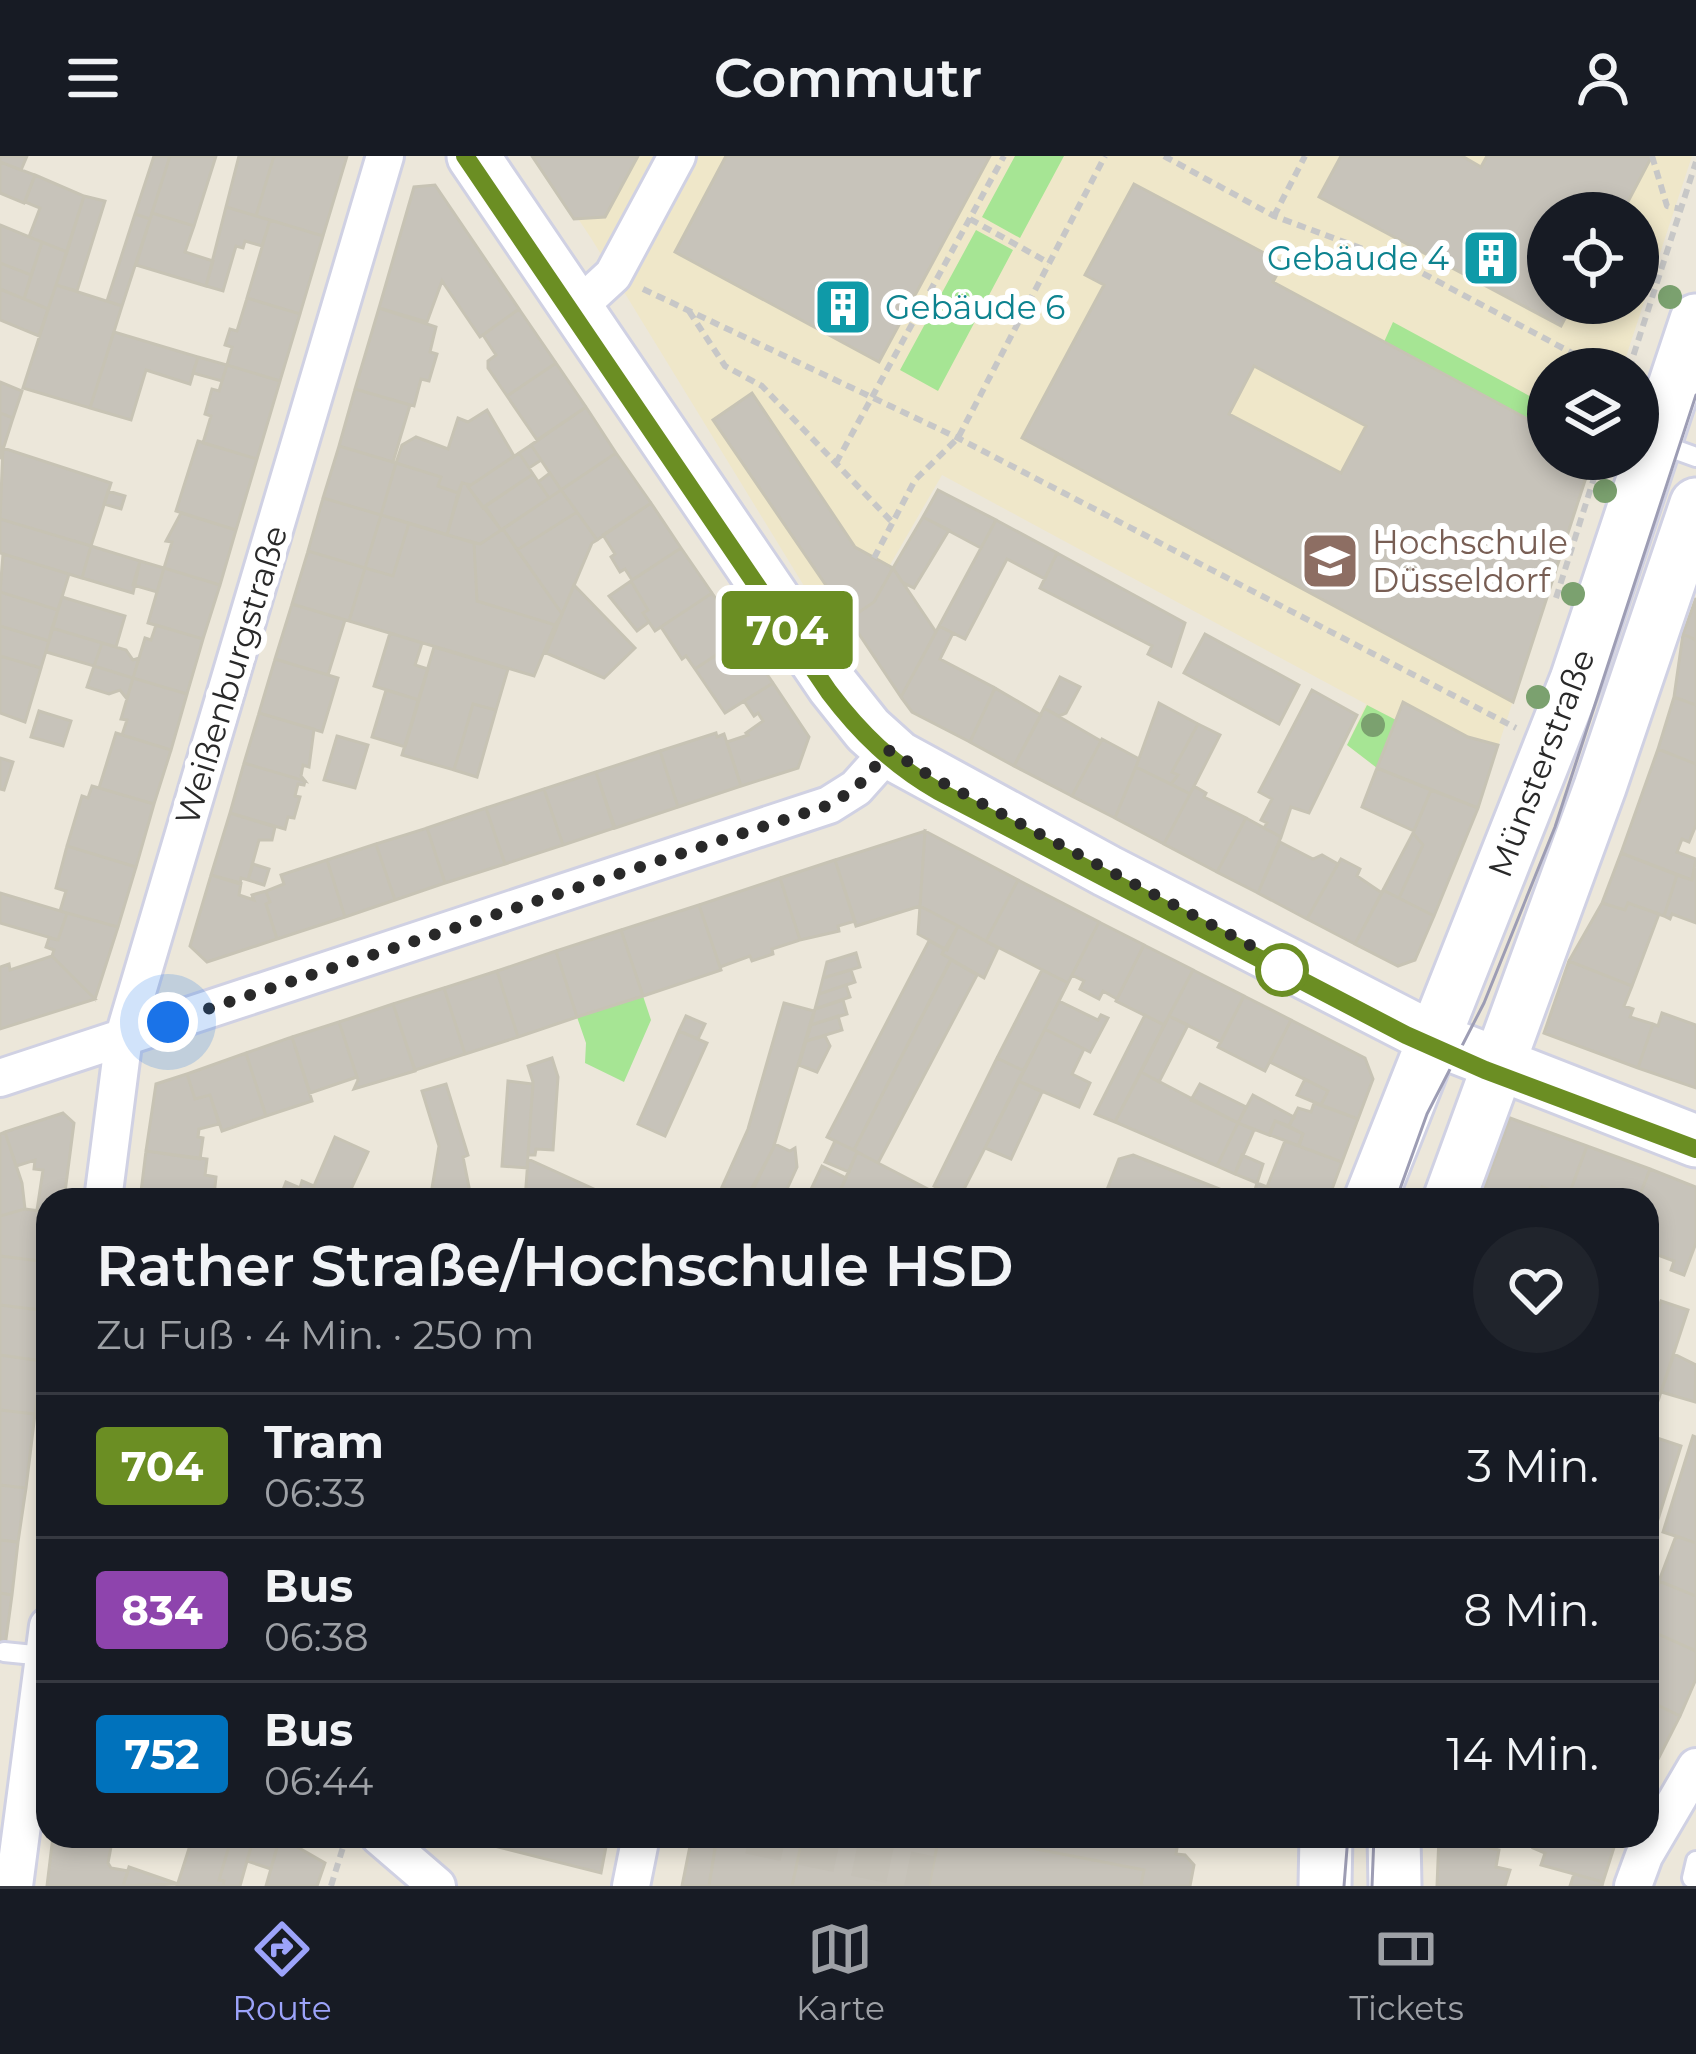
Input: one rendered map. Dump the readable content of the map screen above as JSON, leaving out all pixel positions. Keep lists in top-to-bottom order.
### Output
{
  "streets": {
    "main road": ["Münsterstraße"],
    "street": ["Weißenburgstraße"]
  },
  "places": {
    "building": ["Gebäude 4", "Gebäude 6"],
    "school or university": ["Hochschule Düsseldorf"]
  },
  "lines": ["tram line 704"],
  "page": {
    "header": "Commutr",
    "on_map": "704",
    "heading": ["Rather Straße/Hochschule HSD", "Zu Fuß · 4 Min. · 250 m"],
    "list": [
      {
        "mark": "704",
        "name": "Tram",
        "note": "06:33",
        "value": "3 Min."
      },
      {
        "mark": "834",
        "name": "Bus",
        "note": "06:38",
        "value": "8 Min."
      },
      {
        "mark": "752",
        "name": "Bus",
        "note": "06:44",
        "value": "14 Min."
      }
    ],
    "tabs": ["Route", "Karte", "Tickets"]
  }
}
